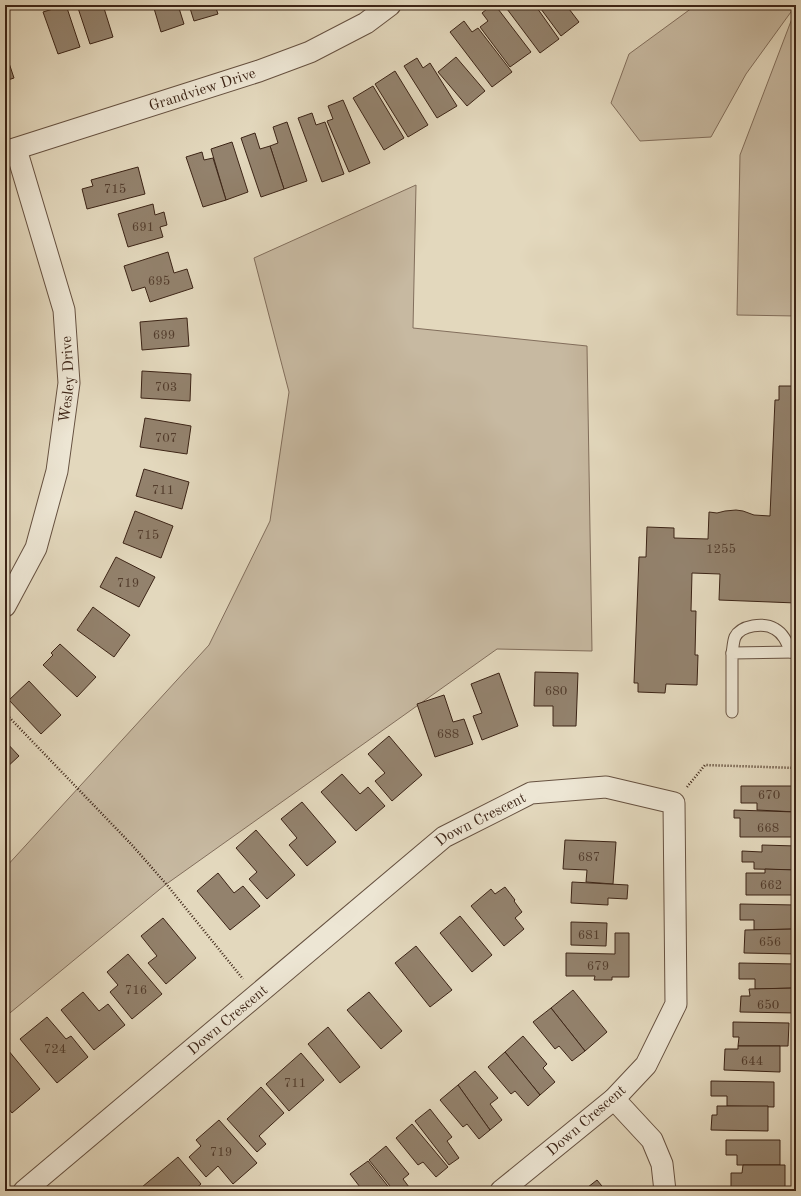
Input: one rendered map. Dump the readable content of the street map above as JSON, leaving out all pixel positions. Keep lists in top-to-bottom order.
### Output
{
  "streets": {
    "street": ["Grandview Drive", "Wesley Drive", "Down Crescent"]
  },
  "crossings": [
    ["Grandview Drive", "Wesley Drive"]
  ],
  "house_numbers": [
    "715",
    "691",
    "695",
    "699",
    "703",
    "707",
    "711",
    "715",
    "1255",
    "719",
    "680",
    "688",
    "670",
    "668",
    "687",
    "662",
    "681",
    "656",
    "679",
    "716",
    "650",
    "724",
    "644",
    "711",
    "719"
  ]
}
